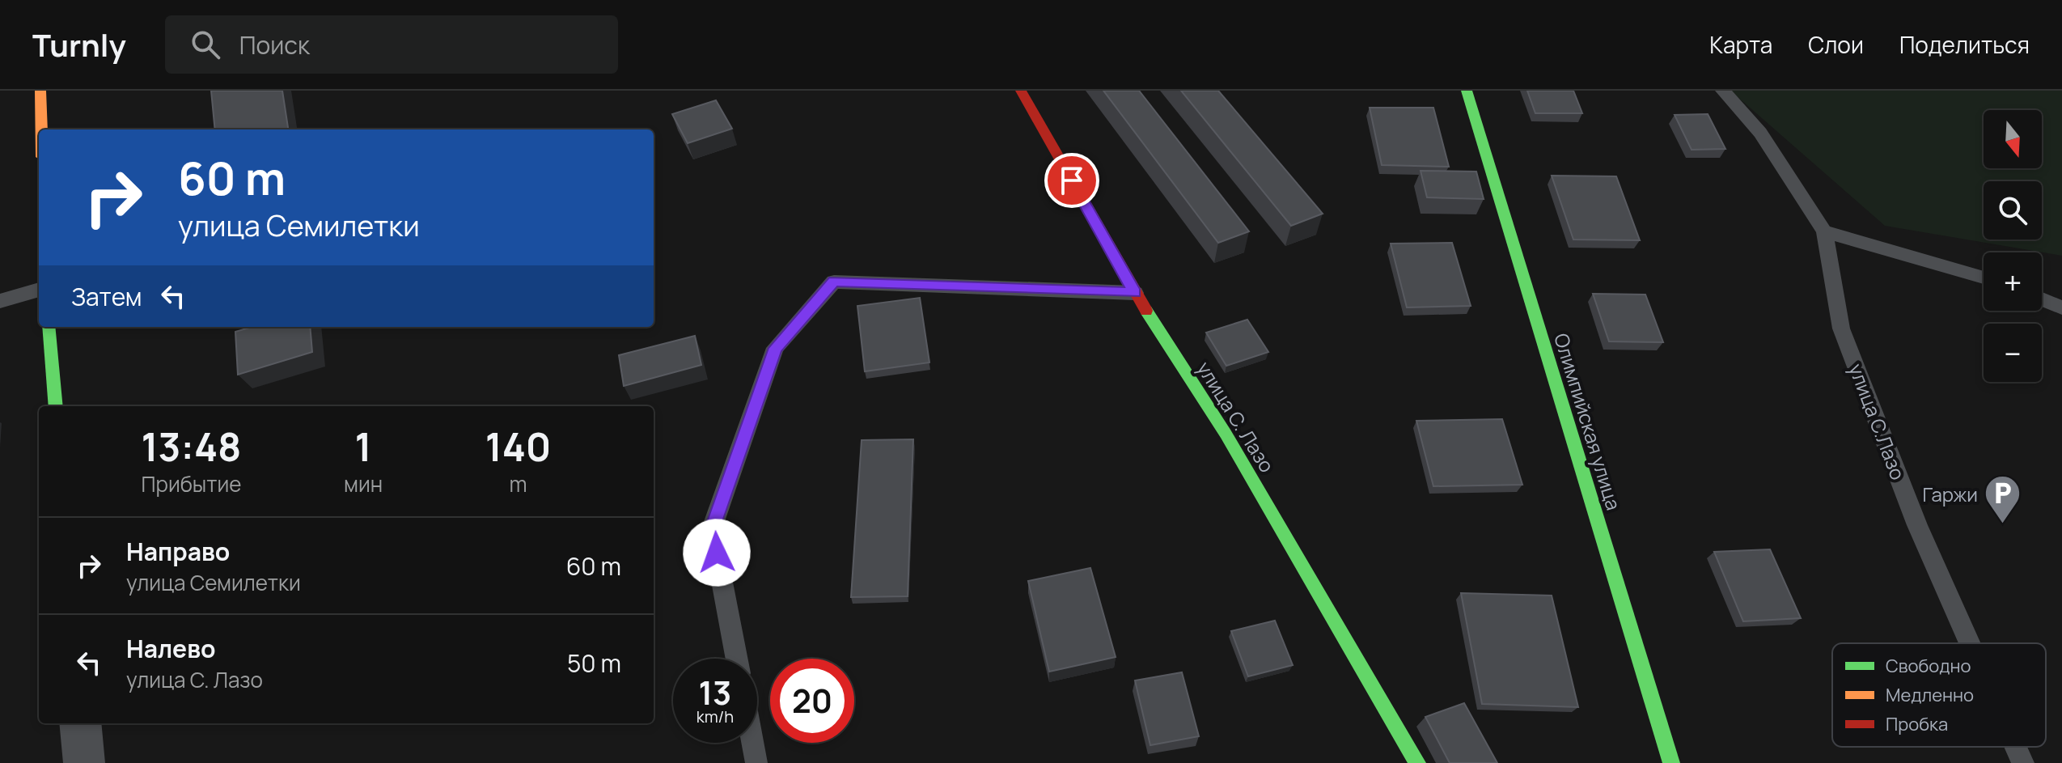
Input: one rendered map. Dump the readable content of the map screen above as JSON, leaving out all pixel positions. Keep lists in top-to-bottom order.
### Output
{
  "streets": {
    "street": ["улица С. Лазо", "Олимпийская улица"],
    "lane": ["улица С.Лазо"]
  },
  "places": {
    "parking": ["Гаржи"]
  },
  "legend": ["Свободно", "Медленно", "Пробка"],
  "north": "bottom",
  "page": {
    "header": "Turnly",
    "search": "Поиск",
    "nav": ["Карта", "Слои", "Поделиться"],
    "map_buttons": ["+", "−"],
    "turn": ["60 m", "улица Семилетки"],
    "then": "Затем",
    "eta": [
      "13:48",
      "Прибытие",
      "1",
      "мин",
      "140",
      "m"
    ],
    "list": [
      {
        "name": "Направо",
        "note": "улица Семилетки",
        "value": "60 m"
      },
      {
        "name": "Налево",
        "note": "улица С. Лазо",
        "value": "50 m"
      }
    ],
    "speed": "13 km/h",
    "limit": "20"
  }
}
